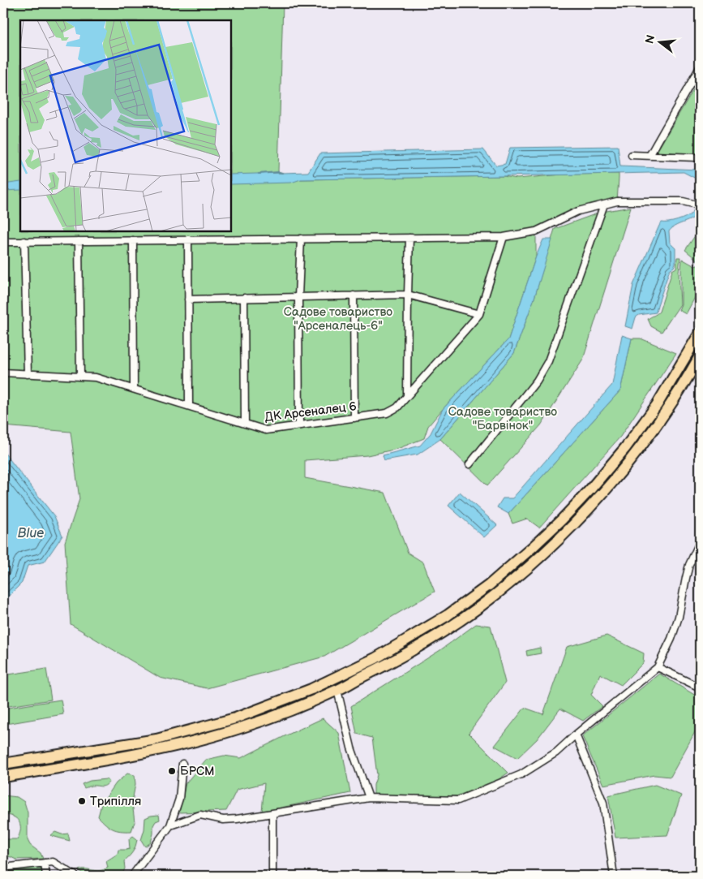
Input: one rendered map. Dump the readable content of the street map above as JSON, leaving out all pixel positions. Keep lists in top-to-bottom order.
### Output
{
  "streets": {
    "street": ["ДК Арсеналец 6"]
  },
  "water": ["Blue"],
  "parks": ["Садове товариство \"Арсеналець-6\"", "Садове товариство \"Барвінок\""],
  "places": ["БРСМ", "Трипілля"],
  "north": "left"
}
